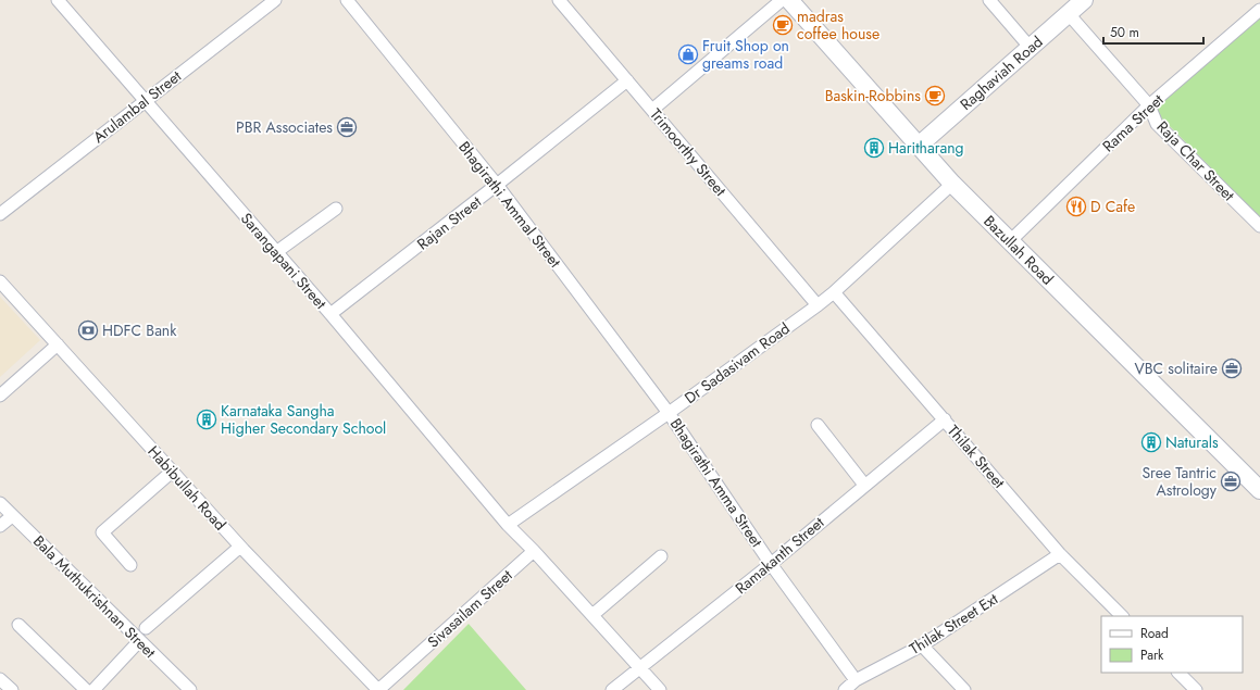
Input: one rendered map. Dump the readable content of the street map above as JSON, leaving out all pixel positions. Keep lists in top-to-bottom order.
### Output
{
  "streets": {
    "main road": ["Raghaviah Road", "Bazullah Road"],
    "street": [
      "Arulambal Street",
      "Rama Street",
      "Trimoorthy Street",
      "Raja Char Street",
      "Bhagirathi Ammal Street",
      "Rajan Street",
      "Sarangapani Street",
      "Dr Sadasivam Road",
      "Thilak Street",
      "Bhagirathi Amma Street",
      "Habibullah Road",
      "Ramakanth Street",
      "Bala Muthukrishnan Street",
      "Sivasailam Street",
      "Thilak Street Ext"
    ]
  },
  "crossings": [
    ["Raghaviah Road", "Raja Char Street"],
    ["Raghaviah Road", "Bazullah Road"],
    ["Arulambal Street", "Sarangapani Street"],
    ["Rama Street", "Raja Char Street"],
    ["Rama Street", "Bazullah Road"],
    ["Trimoorthy Street", "Rajan Street"],
    ["Trimoorthy Street", "Dr Sadasivam Road"],
    ["Bhagirathi Ammal Street", "Rajan Street"],
    ["Bhagirathi Ammal Street", "Dr Sadasivam Road"],
    ["Bhagirathi Ammal Street", "Bhagirathi Amma Street"],
    ["Rajan Street", "Sarangapani Street"],
    ["Bazullah Road", "Dr Sadasivam Road"],
    ["Sarangapani Street", "Dr Sadasivam Road"],
    ["Dr Sadasivam Road", "Thilak Street"],
    ["Dr Sadasivam Road", "Bhagirathi Amma Street"],
    ["Thilak Street", "Ramakanth Street"],
    ["Thilak Street", "Thilak Street Ext"],
    ["Bhagirathi Amma Street", "Ramakanth Street"],
    ["Bhagirathi Amma Street", "Thilak Street Ext"],
    ["Habibullah Road", "Sivasailam Street"]
  ],
  "places": {
    "cafe": ["madras coffee house", "Baskin-Robbins"],
    "shop": ["Fruit Shop on greams road"],
    "office": ["PBR Associates", "VBC solitaire", "Sree Tantric Astrology"],
    "building": ["Haritharang", "Karnataka Sangha Higher Secondary School", "Naturals"],
    "restaurant": ["D Cafe"],
    "bank": ["HDFC Bank"]
  },
  "legend": ["Road", "Park"],
  "scale_bar": "50 m"
}
